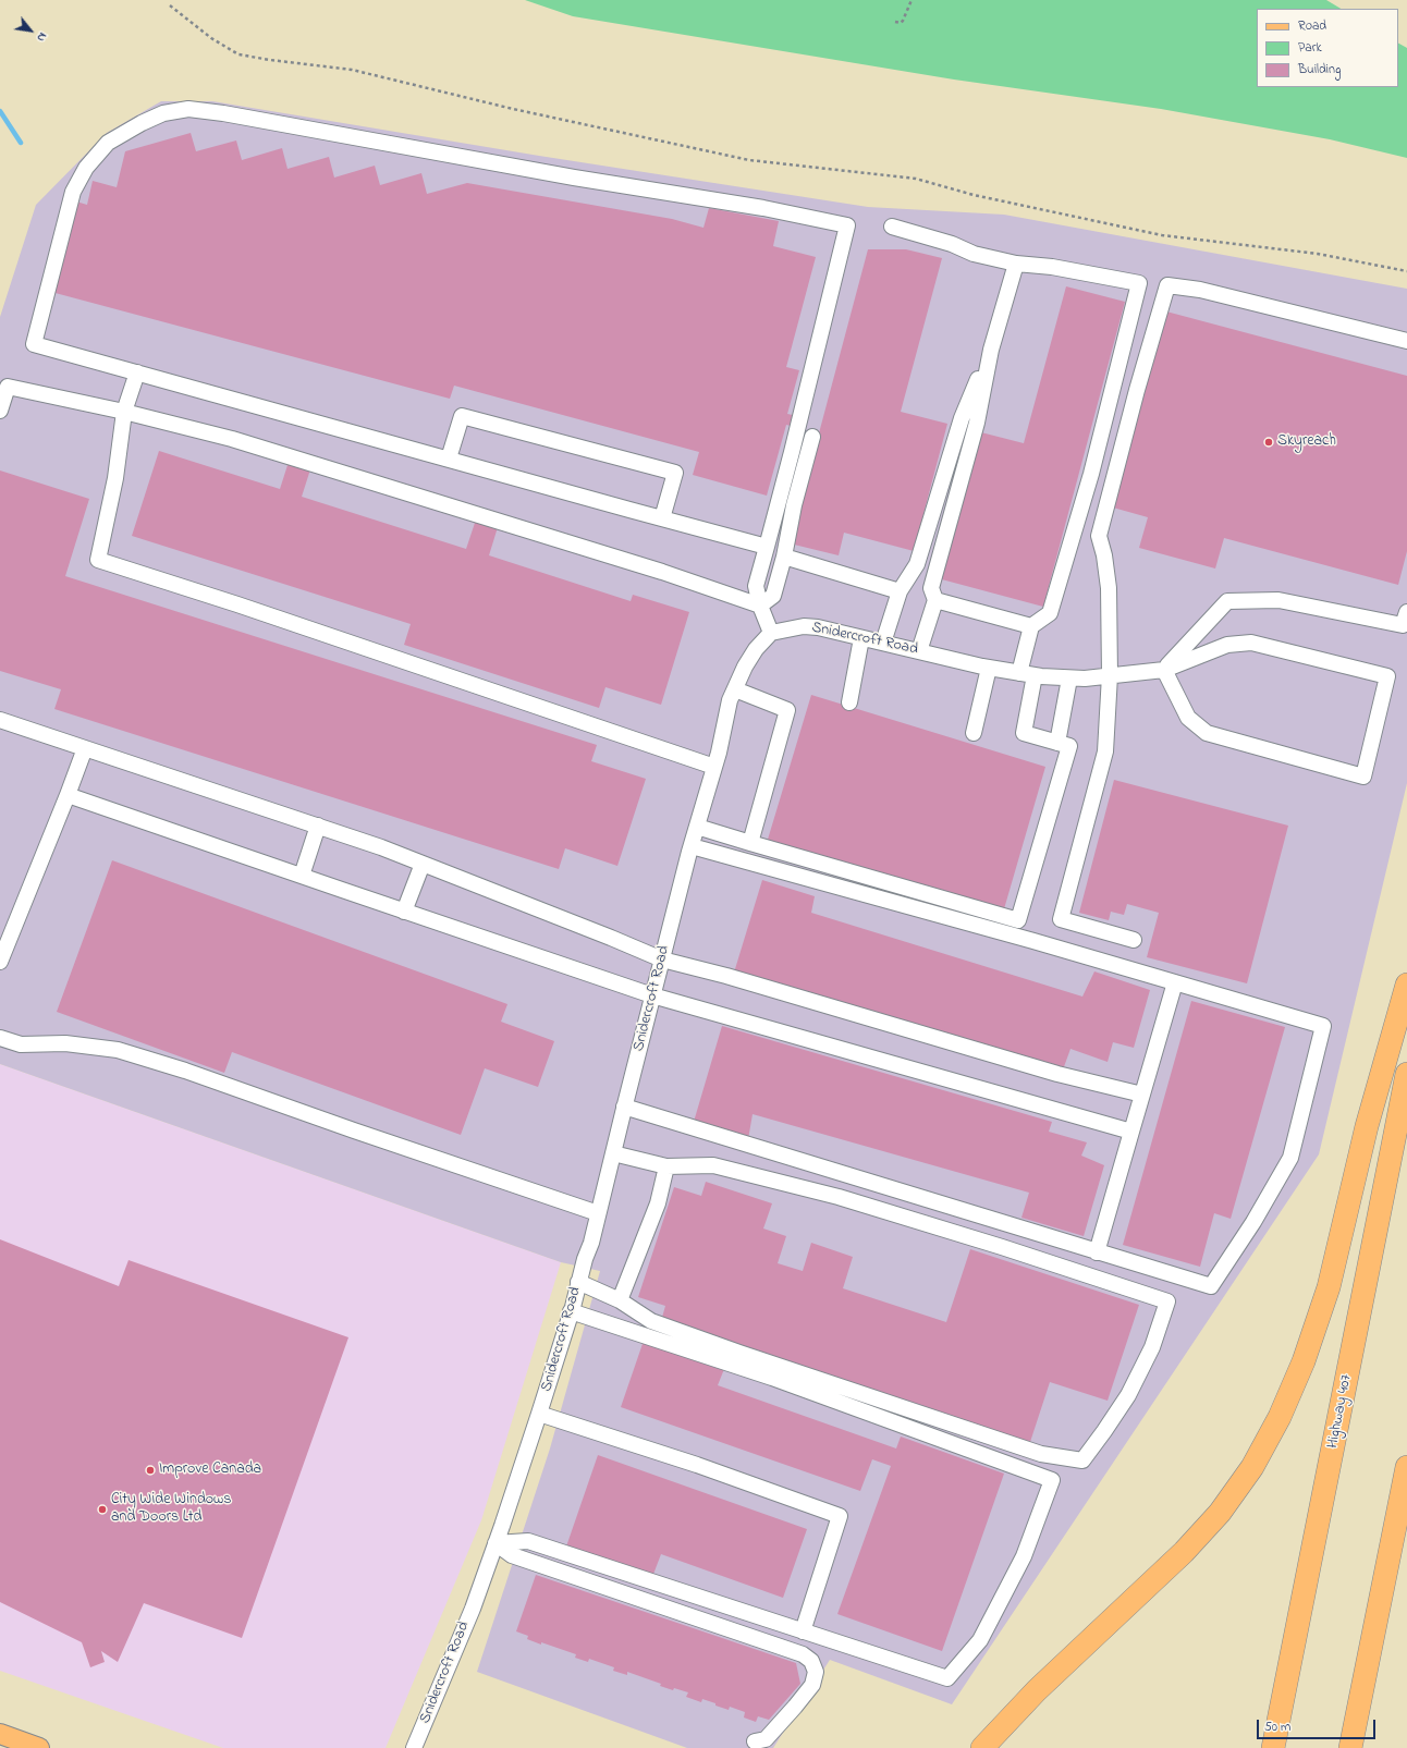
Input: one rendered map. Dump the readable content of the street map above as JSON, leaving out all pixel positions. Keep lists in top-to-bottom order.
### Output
{
  "streets": {
    "highway": ["Highway 407"],
    "street": ["Snidercroft Road"]
  },
  "places": ["Skyreach", "Improve Canada", "City Wide Windows and Doors Ltd"],
  "legend": ["Road", "Park", "Building"],
  "scale_bar": "50 m",
  "north": "bottom right"
}
